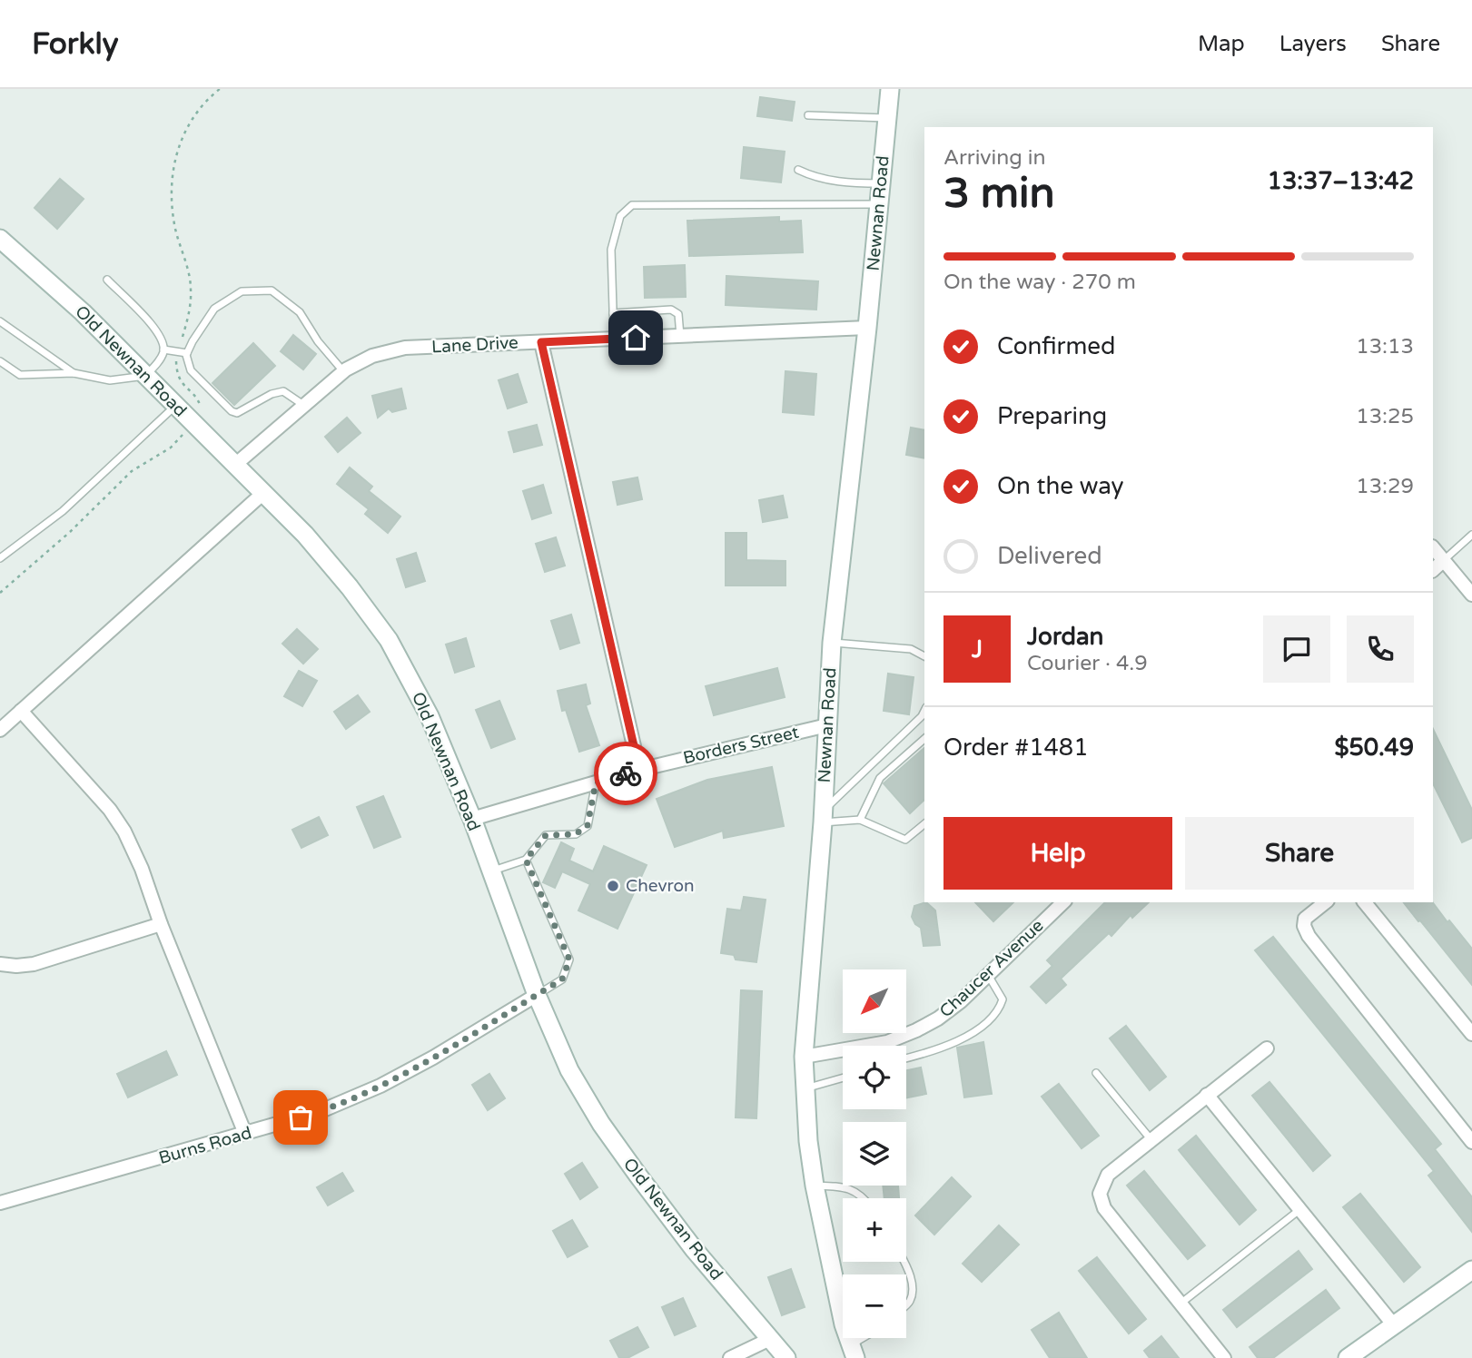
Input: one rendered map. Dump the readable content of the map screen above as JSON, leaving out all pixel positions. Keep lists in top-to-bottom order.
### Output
{
  "streets": {
    "street": [
      "Newnan Road",
      "Lane Drive",
      "Old Newnan Road",
      "Borders Street",
      "Chaucer Avenue",
      "Burns Road"
    ]
  },
  "crossings": [
    ["Newnan Road", "Lane Drive"],
    ["Newnan Road", "Borders Street"],
    ["Newnan Road", "Chaucer Avenue"],
    ["Lane Drive", "Old Newnan Road"],
    ["Old Newnan Road", "Borders Street"],
    ["Old Newnan Road", "Burns Road"]
  ],
  "places": ["Chevron"],
  "north": "bottom left",
  "page": {
    "header": "Forkly",
    "nav": ["Map", "Layers", "Share"],
    "heading": ["3 min", "Arriving in", "13:37–13:42"],
    "panel": [
      "Jordan",
      "Courier · 4.9",
      "Order #1481",
      "$50.49"
    ],
    "bar": "On the way · 270 m",
    "list": [
      ["Confirmed", "13:13"],
      ["Preparing", "13:25"],
      ["On the way", "13:29"],
      "Delivered"
    ],
    "round": "J",
    "buttons": ["Help", "Share"],
    "map_buttons": ["+", "−"]
  }
}
